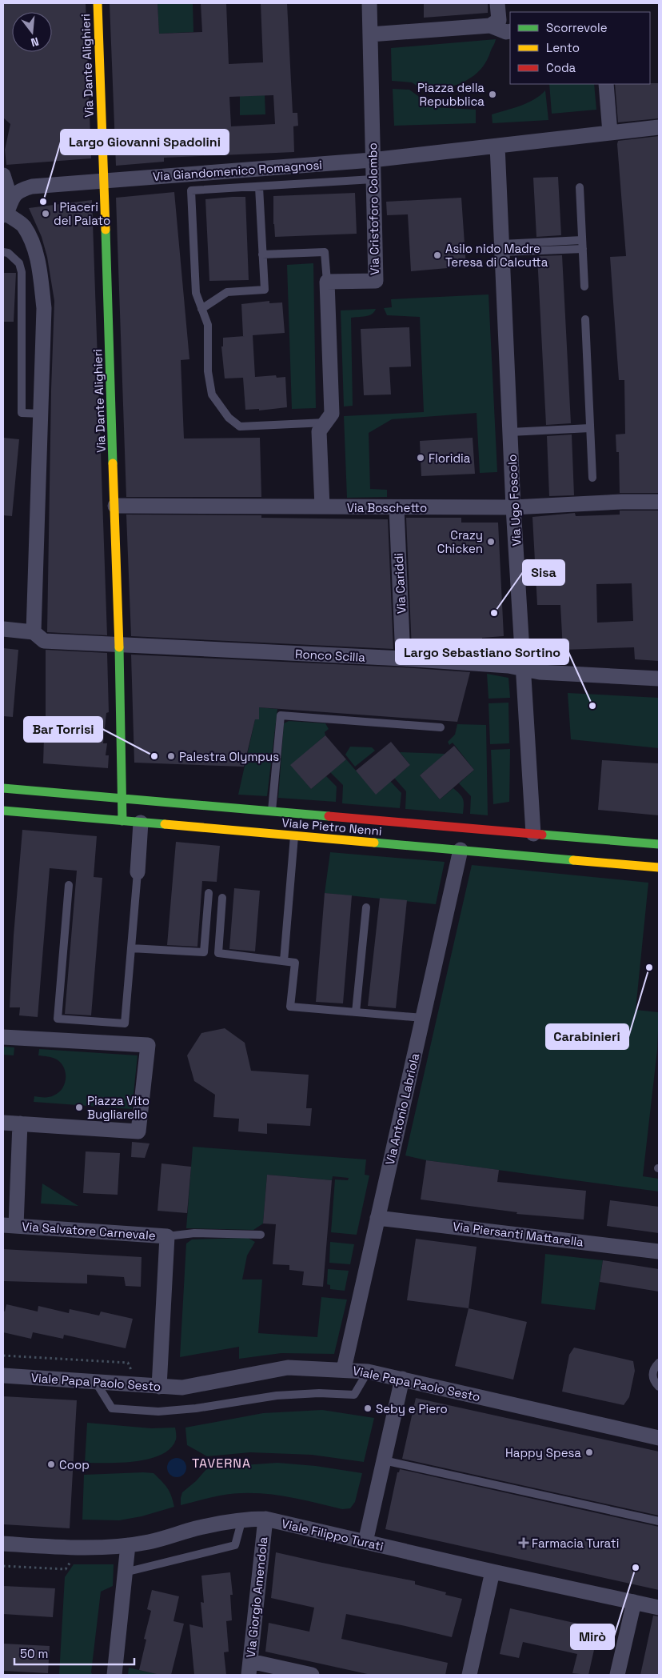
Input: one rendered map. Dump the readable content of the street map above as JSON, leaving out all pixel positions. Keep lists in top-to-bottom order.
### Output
{
  "streets": {
    "street": [
      "Via Dante Alighieri",
      "Via Giandomenico Romagnosi",
      "Via Cristoforo Colombo",
      "Via Ugo Foscolo",
      "Via Boschetto",
      "Via Cariddi",
      "Ronco Scilla",
      "Viale Pietro Nenni",
      "Via Antonio Labriola",
      "Via Salvatore Carnevale",
      "Via Piersanti Mattarella",
      "Viale Papa Paolo Sesto",
      "Viale Filippo Turati",
      "Via Giorgio Amendola"
    ]
  },
  "crossings": [
    ["Via Dante Alighieri", "Via Giandomenico Romagnosi"],
    ["Via Dante Alighieri", "Via Boschetto"],
    ["Via Dante Alighieri", "Ronco Scilla"],
    ["Via Dante Alighieri", "Viale Pietro Nenni"],
    ["Via Giandomenico Romagnosi", "Via Cristoforo Colombo"],
    ["Via Giandomenico Romagnosi", "Via Ugo Foscolo"],
    ["Via Ugo Foscolo", "Via Boschetto"],
    ["Via Ugo Foscolo", "Ronco Scilla"],
    ["Via Ugo Foscolo", "Viale Pietro Nenni"],
    ["Via Boschetto", "Via Cariddi"],
    ["Via Cariddi", "Ronco Scilla"],
    ["Viale Pietro Nenni", "Via Antonio Labriola"],
    ["Via Antonio Labriola", "Via Piersanti Mattarella"],
    ["Via Antonio Labriola", "Viale Papa Paolo Sesto"],
    ["Via Salvatore Carnevale", "Viale Papa Paolo Sesto"],
    ["Viale Filippo Turati", "Via Giorgio Amendola"]
  ],
  "districts": ["TAVERNA"],
  "places": {
    "other": [
      "Piazza della Repubblica",
      "Largo Giovanni Spadolini",
      "I Piaceri del Palato",
      "Asilo nido Madre Teresa di Calcutta",
      "Floridia",
      "Crazy Chicken",
      "Sisa",
      "Largo Sebastiano Sortino",
      "Bar Torrisi",
      "Palestra Olympus",
      "Carabinieri",
      "Piazza Vito Bugliarello",
      "Seby e Piero",
      "Happy Spesa",
      "Coop",
      "Mirò"
    ],
    "health": ["Farmacia Turati"]
  },
  "legend": ["Scorrevole", "Lento", "Coda"],
  "scale_bar": "50 m",
  "north": "bottom"
}
